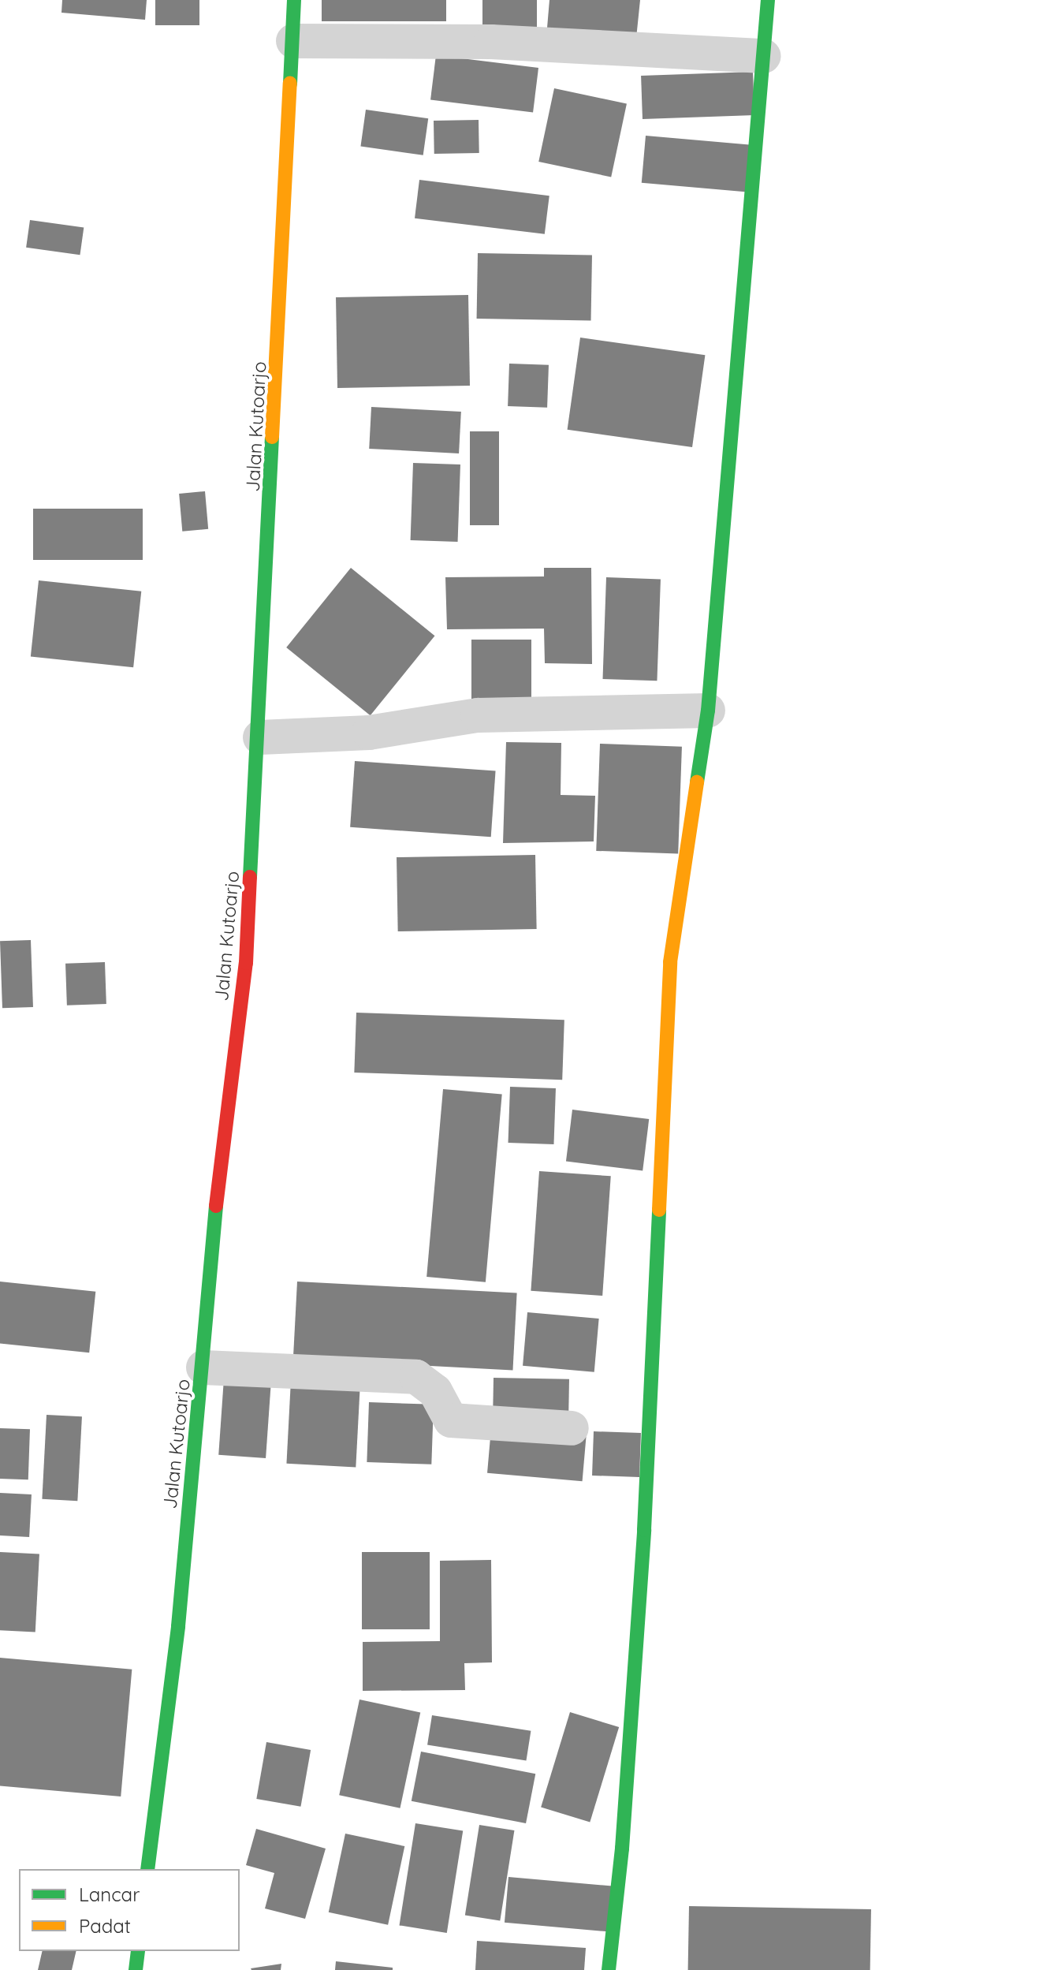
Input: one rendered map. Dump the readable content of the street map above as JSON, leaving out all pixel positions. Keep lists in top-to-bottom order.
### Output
{
  "streets": {
    "street": ["Jalan Kutoarjo"]
  },
  "legend": ["Lancar", "Padat"]
}
